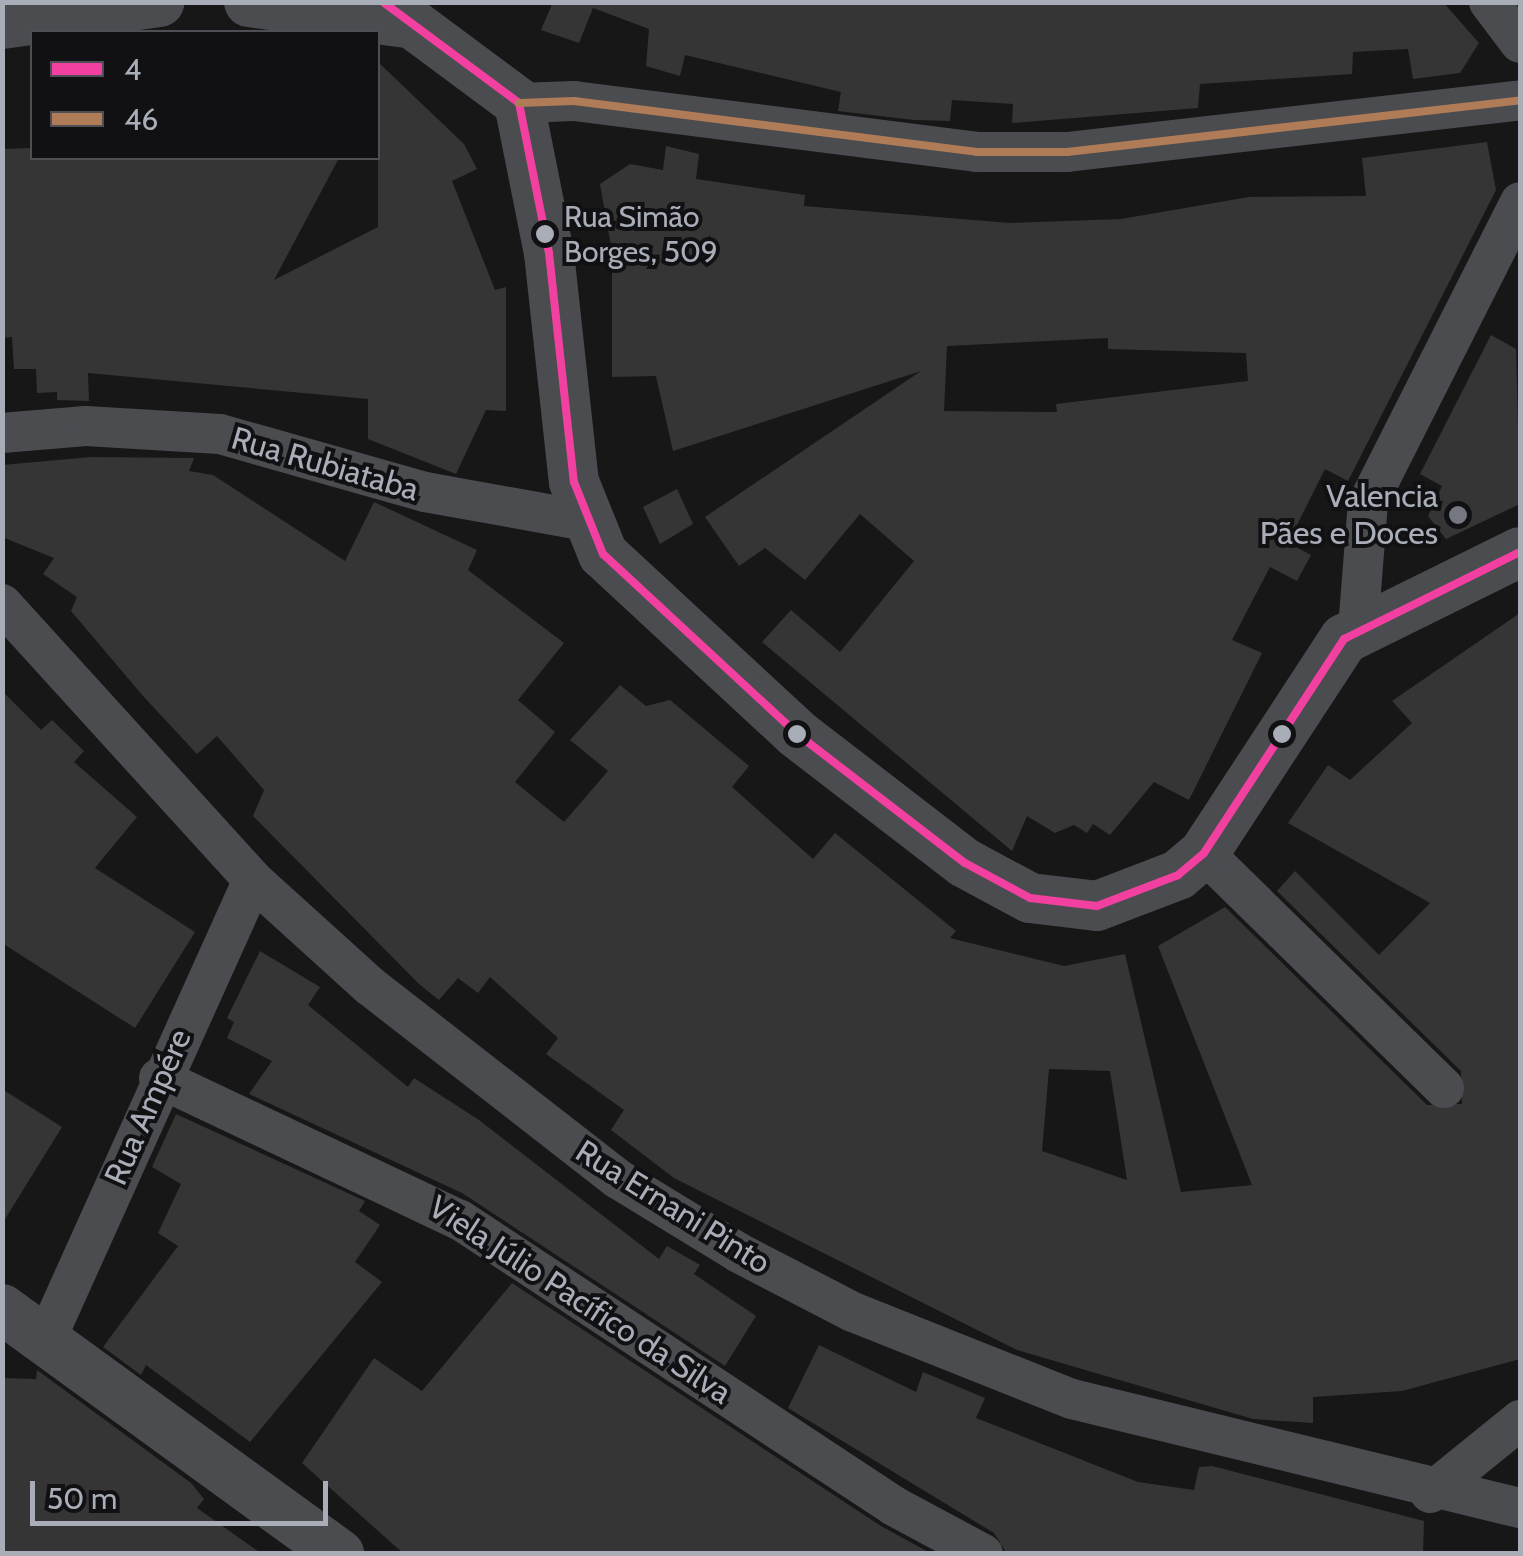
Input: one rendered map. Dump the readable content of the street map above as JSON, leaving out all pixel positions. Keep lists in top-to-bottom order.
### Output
{
  "streets": {
    "street": [
      "Rua Rubiataba",
      "Rua Ampére",
      "Rua Ernani Pinto",
      "Viela Júlio Pacífico da Silva"
    ]
  },
  "crossings": [
    ["Rua Ampére", "Rua Ernani Pinto"],
    ["Rua Ampére", "Viela Júlio Pacífico da Silva"]
  ],
  "places": ["Rua Simão Borges, 509", "Valencia Pães e Doces"],
  "lines": ["transit line 4", "transit line 46"],
  "legend": ["4", "46"],
  "scale_bar": "50 m"
}
